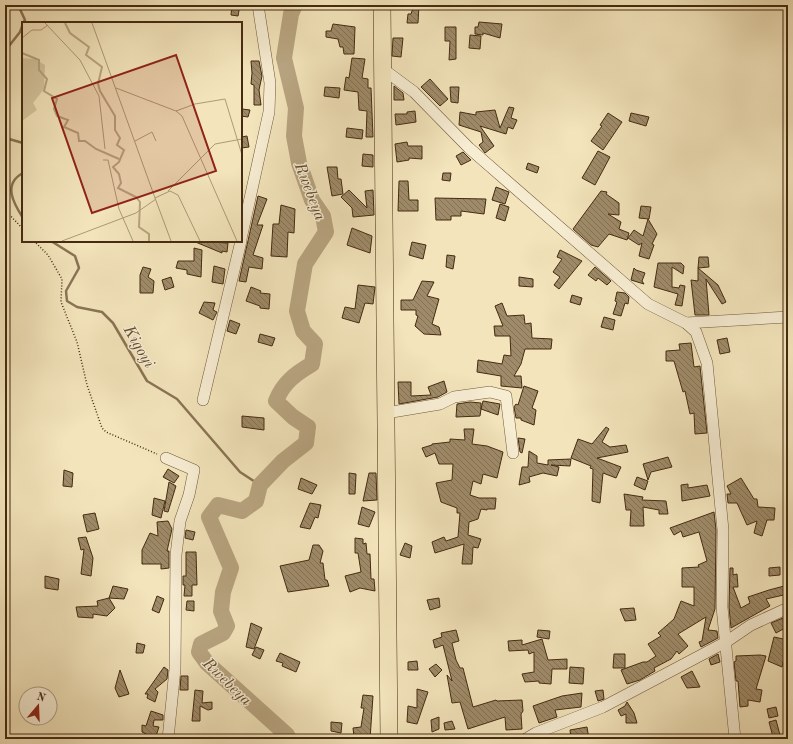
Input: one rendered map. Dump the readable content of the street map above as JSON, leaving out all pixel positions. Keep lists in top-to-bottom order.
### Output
{
  "water": ["Rwebeya", "Kigoyi"],
  "north": "top"
}
